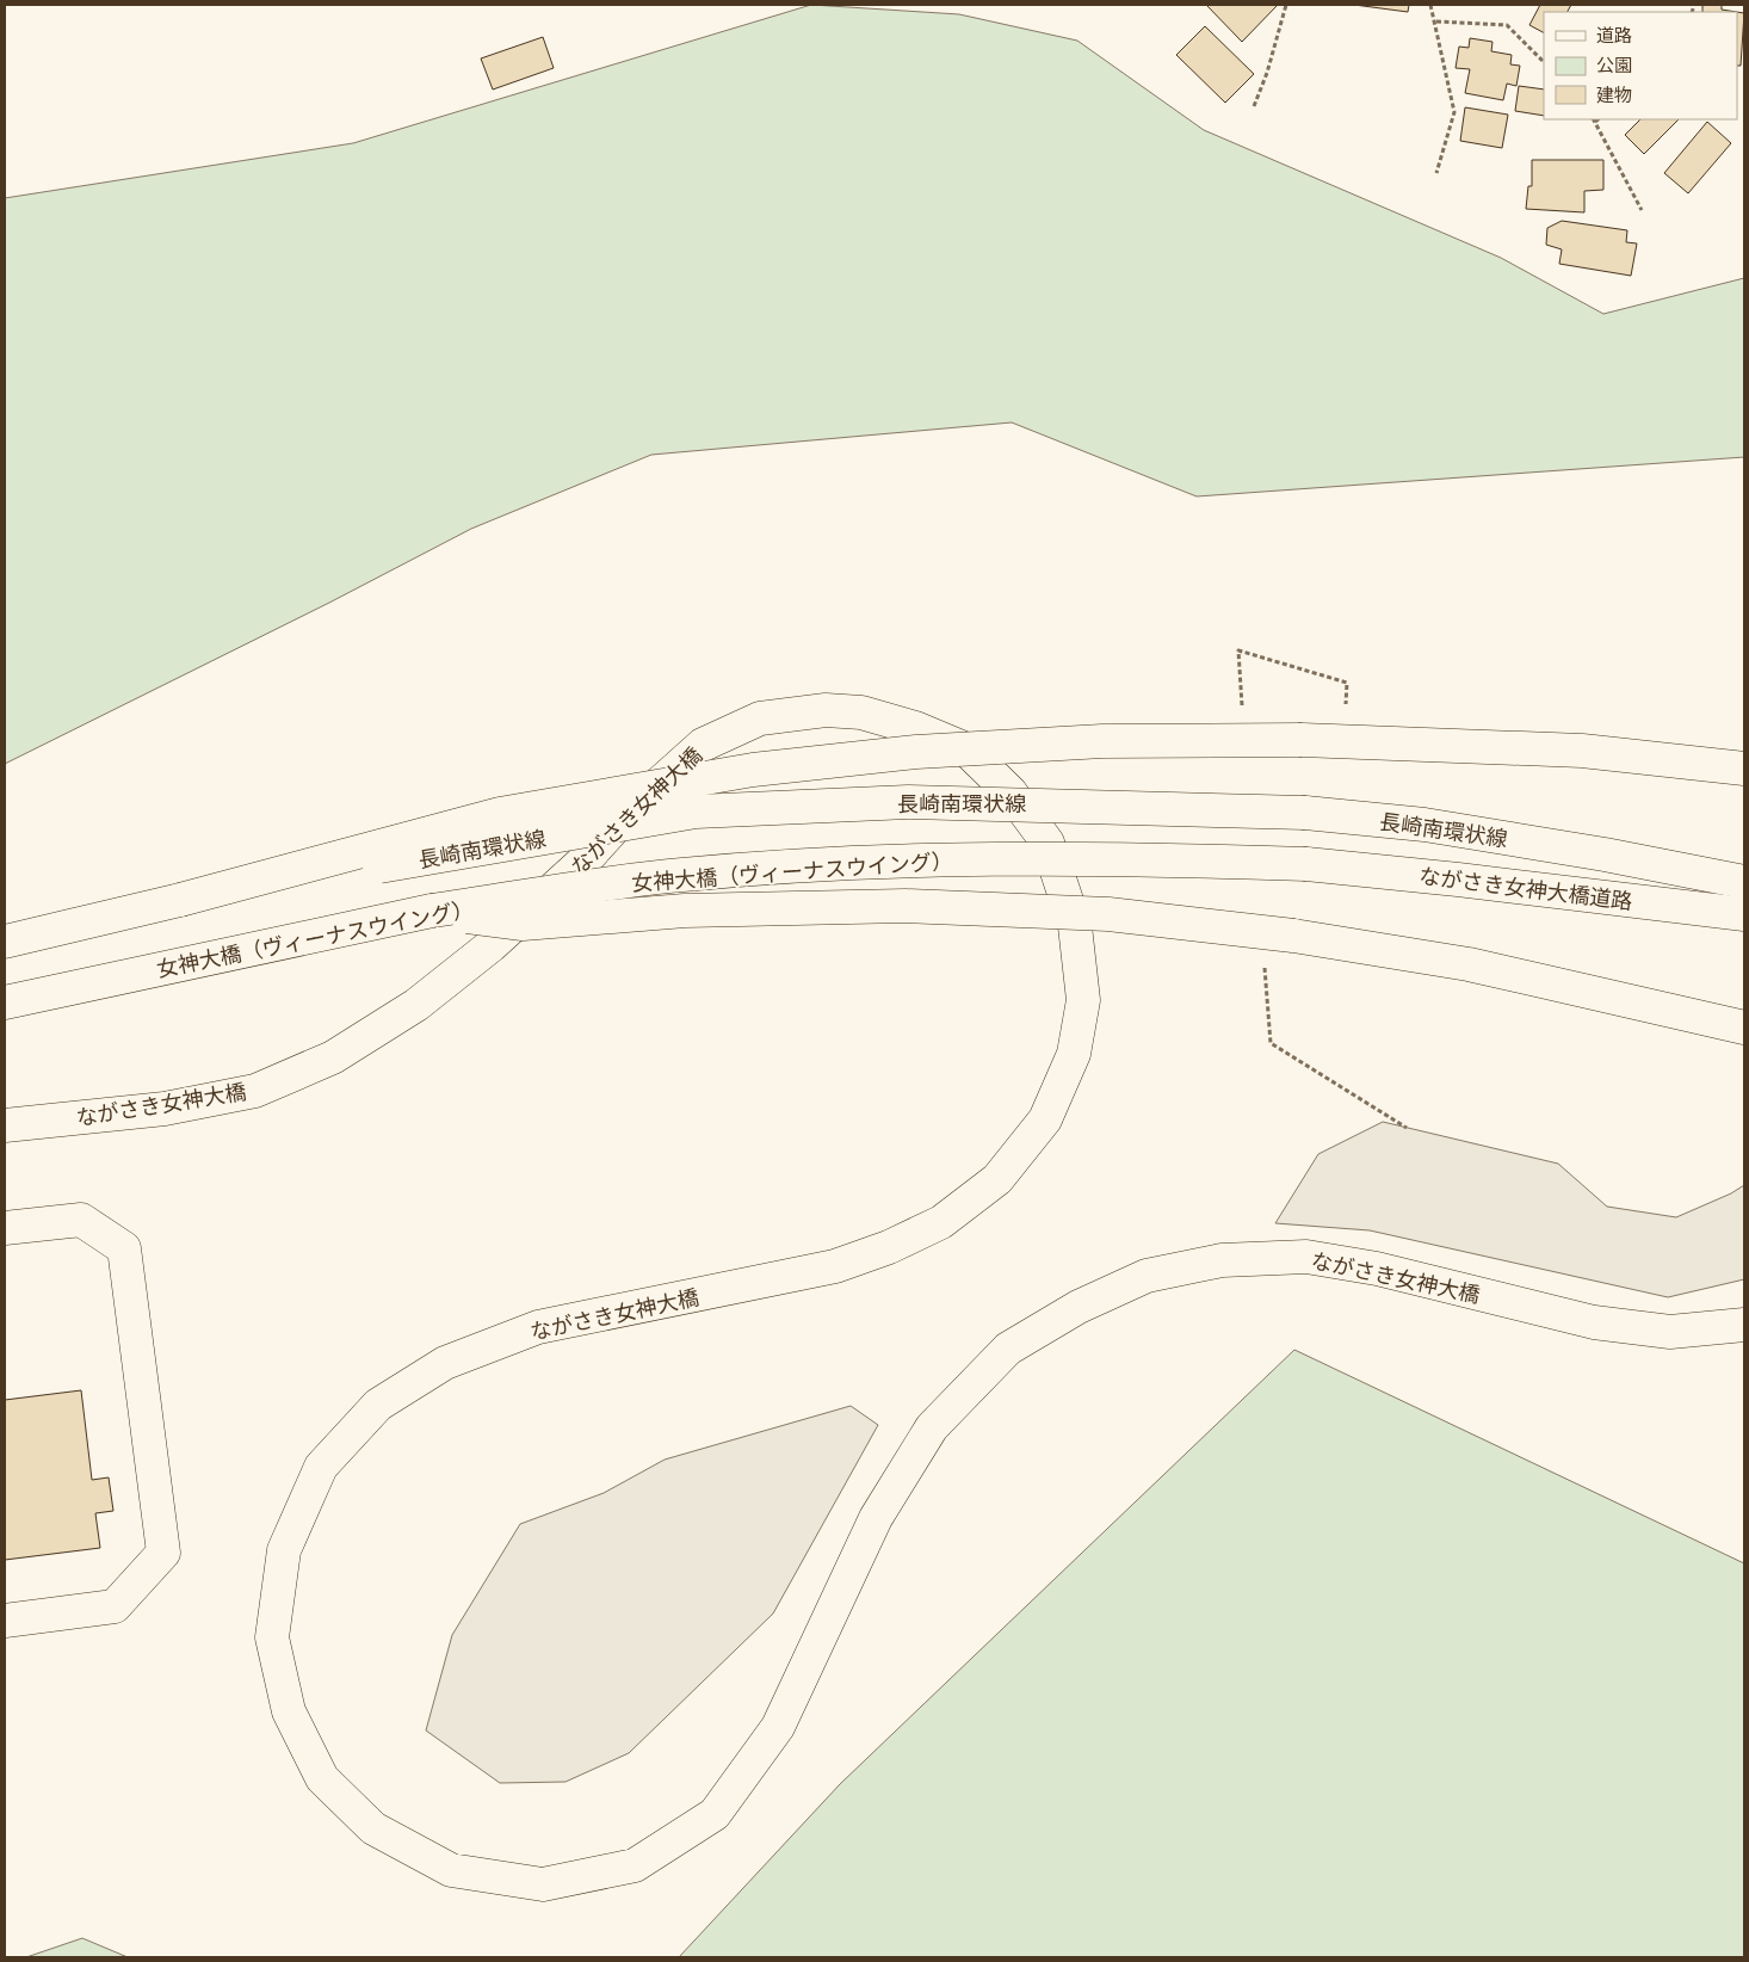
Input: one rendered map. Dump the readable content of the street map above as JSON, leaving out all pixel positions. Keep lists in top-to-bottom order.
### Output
{
  "streets": {
    "main road": [
      "長崎南環状線",
      "ながさき女神大橋",
      "女神大橋（ヴィーナスウイング）",
      "ながさき女神大橋道路"
    ]
  },
  "crossings": [
    ["女神大橋（ヴィーナスウイング）", "ながさき女神大橋道路"]
  ],
  "legend": ["道路", "公園", "建物"]
}
